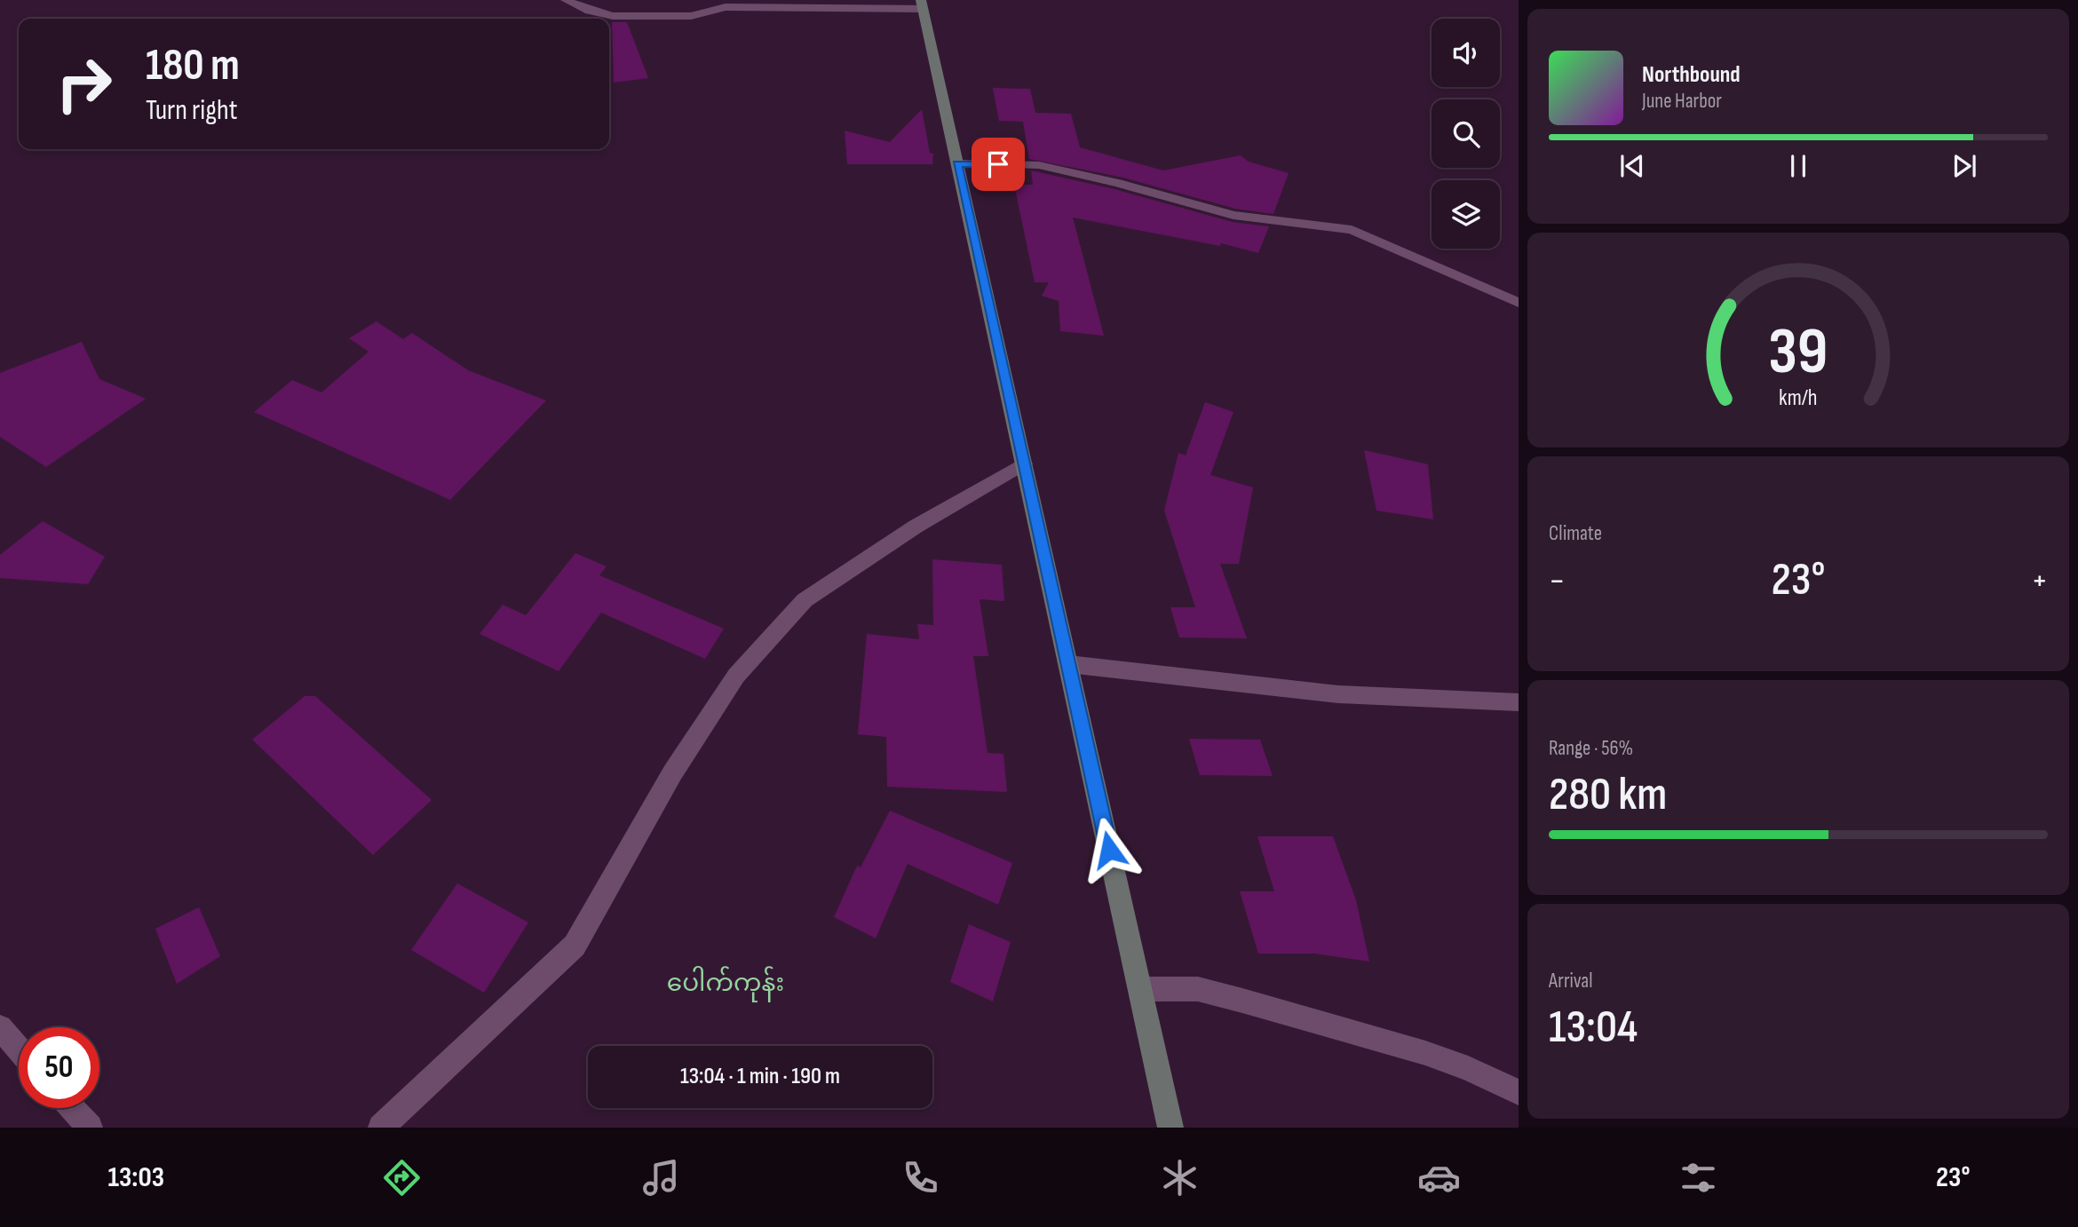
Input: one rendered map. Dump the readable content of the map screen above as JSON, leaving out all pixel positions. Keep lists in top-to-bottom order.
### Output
{
  "districts": ["ပေါက်ကုန်း"],
  "page": {
    "turn": ["180 m", "Turn right"],
    "song": ["Northbound", "June Harbor"],
    "tile": [
      "Climate",
      ["Range · 56%", "280 km"],
      ["Arrival", "13:04"]
    ],
    "heat": ["−", "23°", "+"],
    "limit": "50",
    "trip": "13:04 · 1 min · 190 m",
    "tabs": ["13:03", "23°"],
    "gauge": ["39", "km/h"]
  }
}
